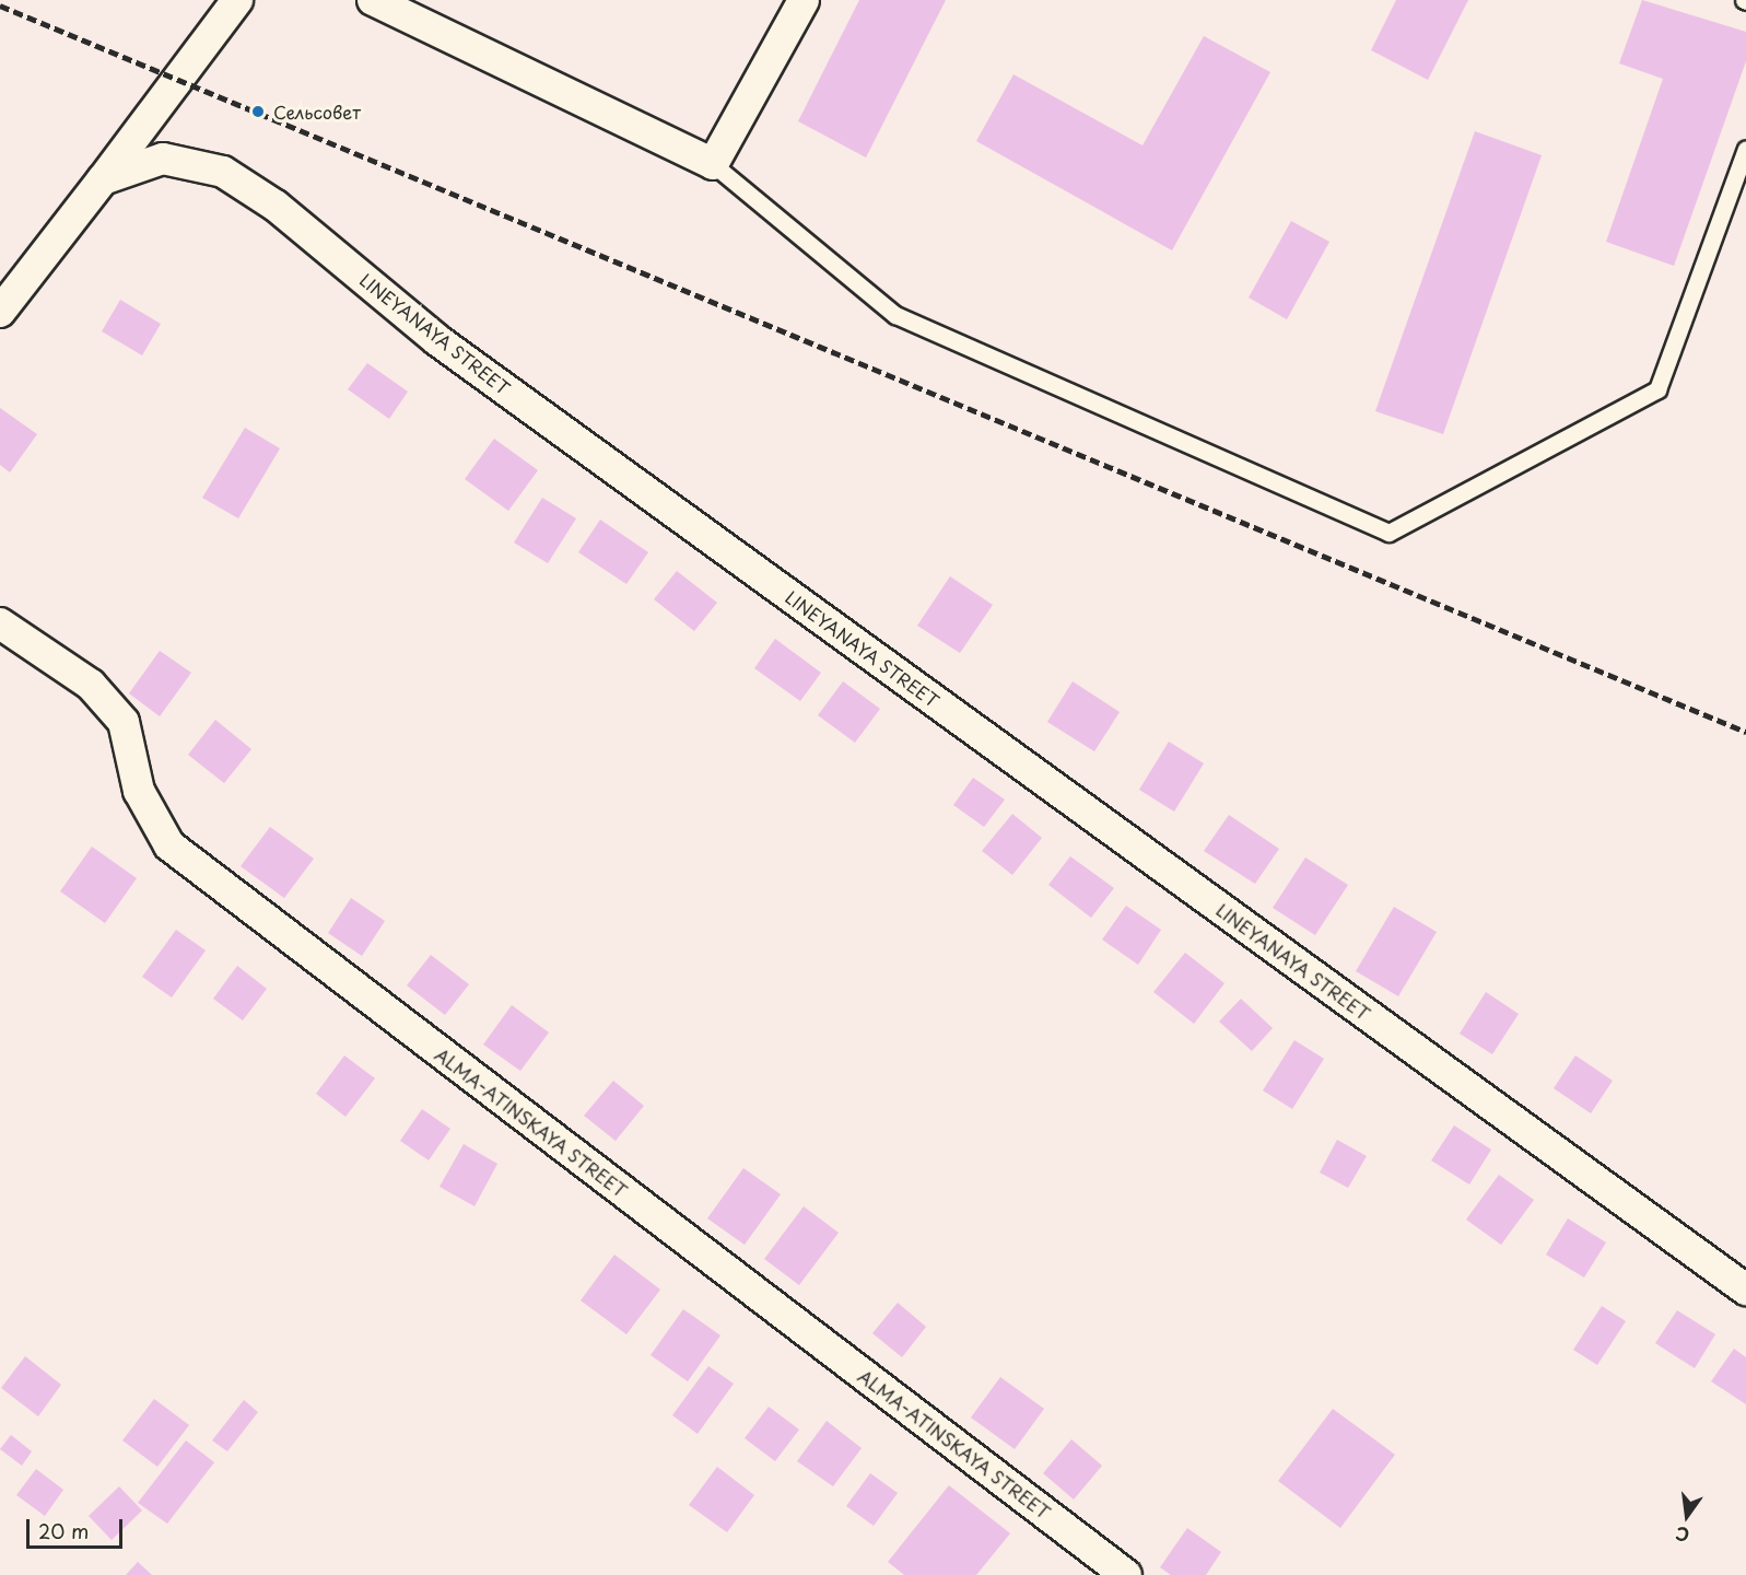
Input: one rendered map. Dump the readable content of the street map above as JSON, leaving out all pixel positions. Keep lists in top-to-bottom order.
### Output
{
  "streets": {
    "street": ["LINEYANAYA STREET", "ALMA-ATINSKAYA STREET"]
  },
  "places": ["Сельсовет"],
  "scale_bar": "20 m",
  "north": "bottom"
}
